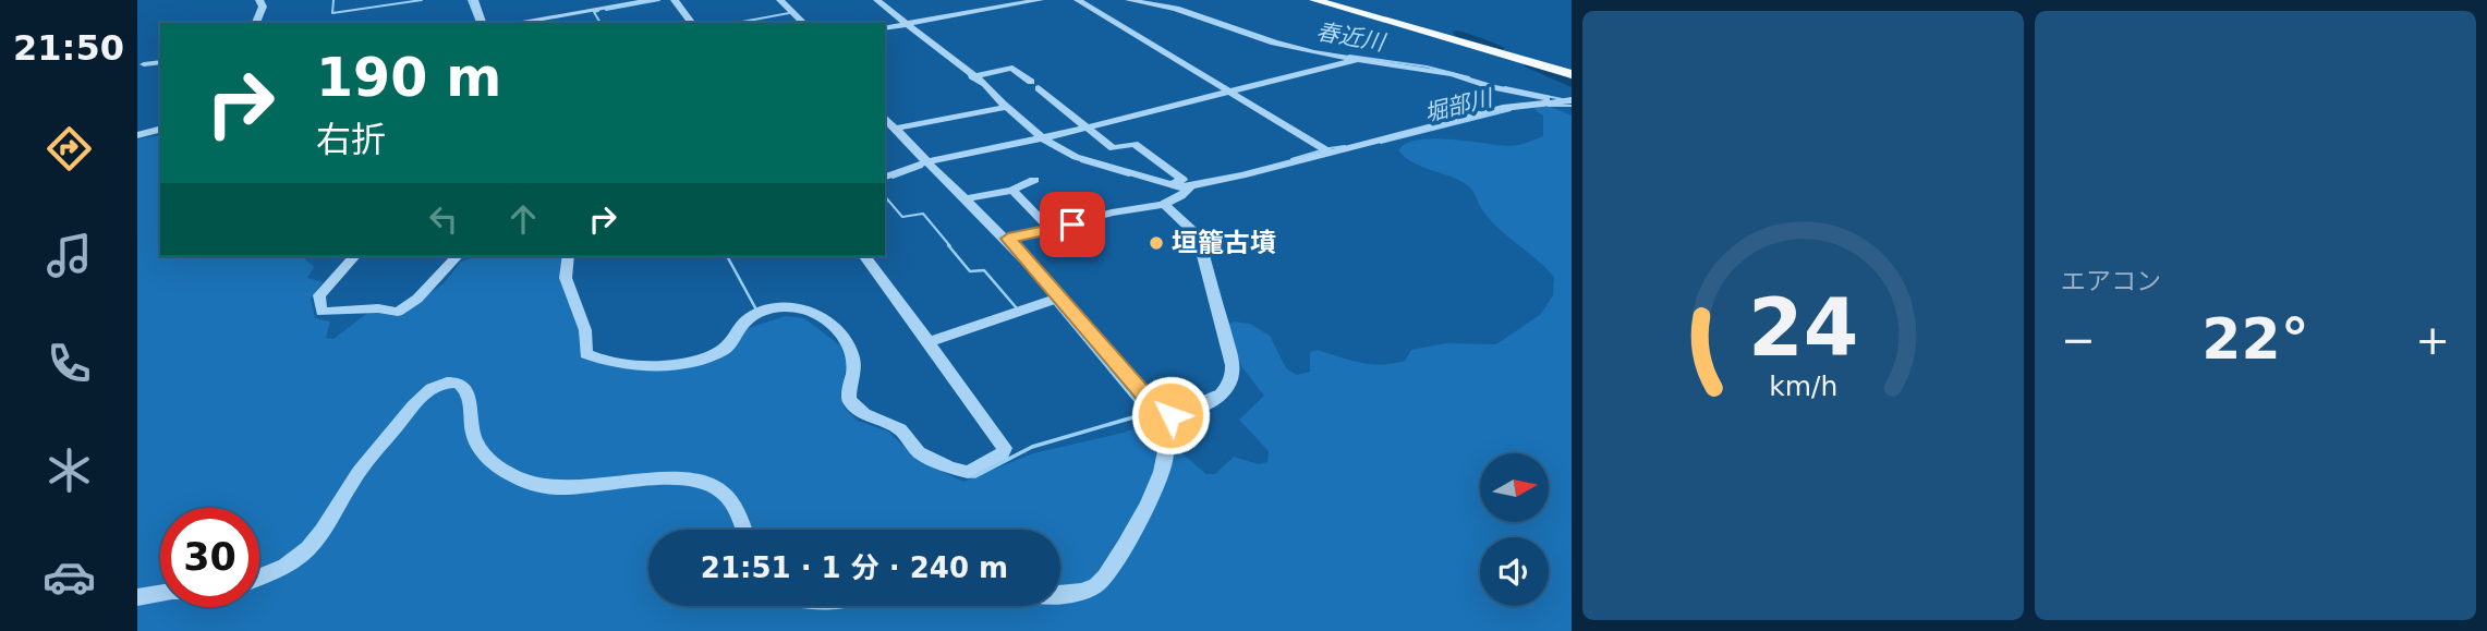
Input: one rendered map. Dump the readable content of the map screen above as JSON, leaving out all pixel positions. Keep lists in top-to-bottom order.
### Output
{
  "water": ["春近川", "堀部川"],
  "places": ["垣籠古墳"],
  "north": "right",
  "page": {
    "tabs": "21:50",
    "tile": "エアコン",
    "turn": ["190 m", "右折"],
    "heat": ["−", "22°", "+"],
    "limit": "30",
    "trip": "21:51 · 1 分 · 240 m",
    "gauge": ["24", "km/h"]
  }
}
